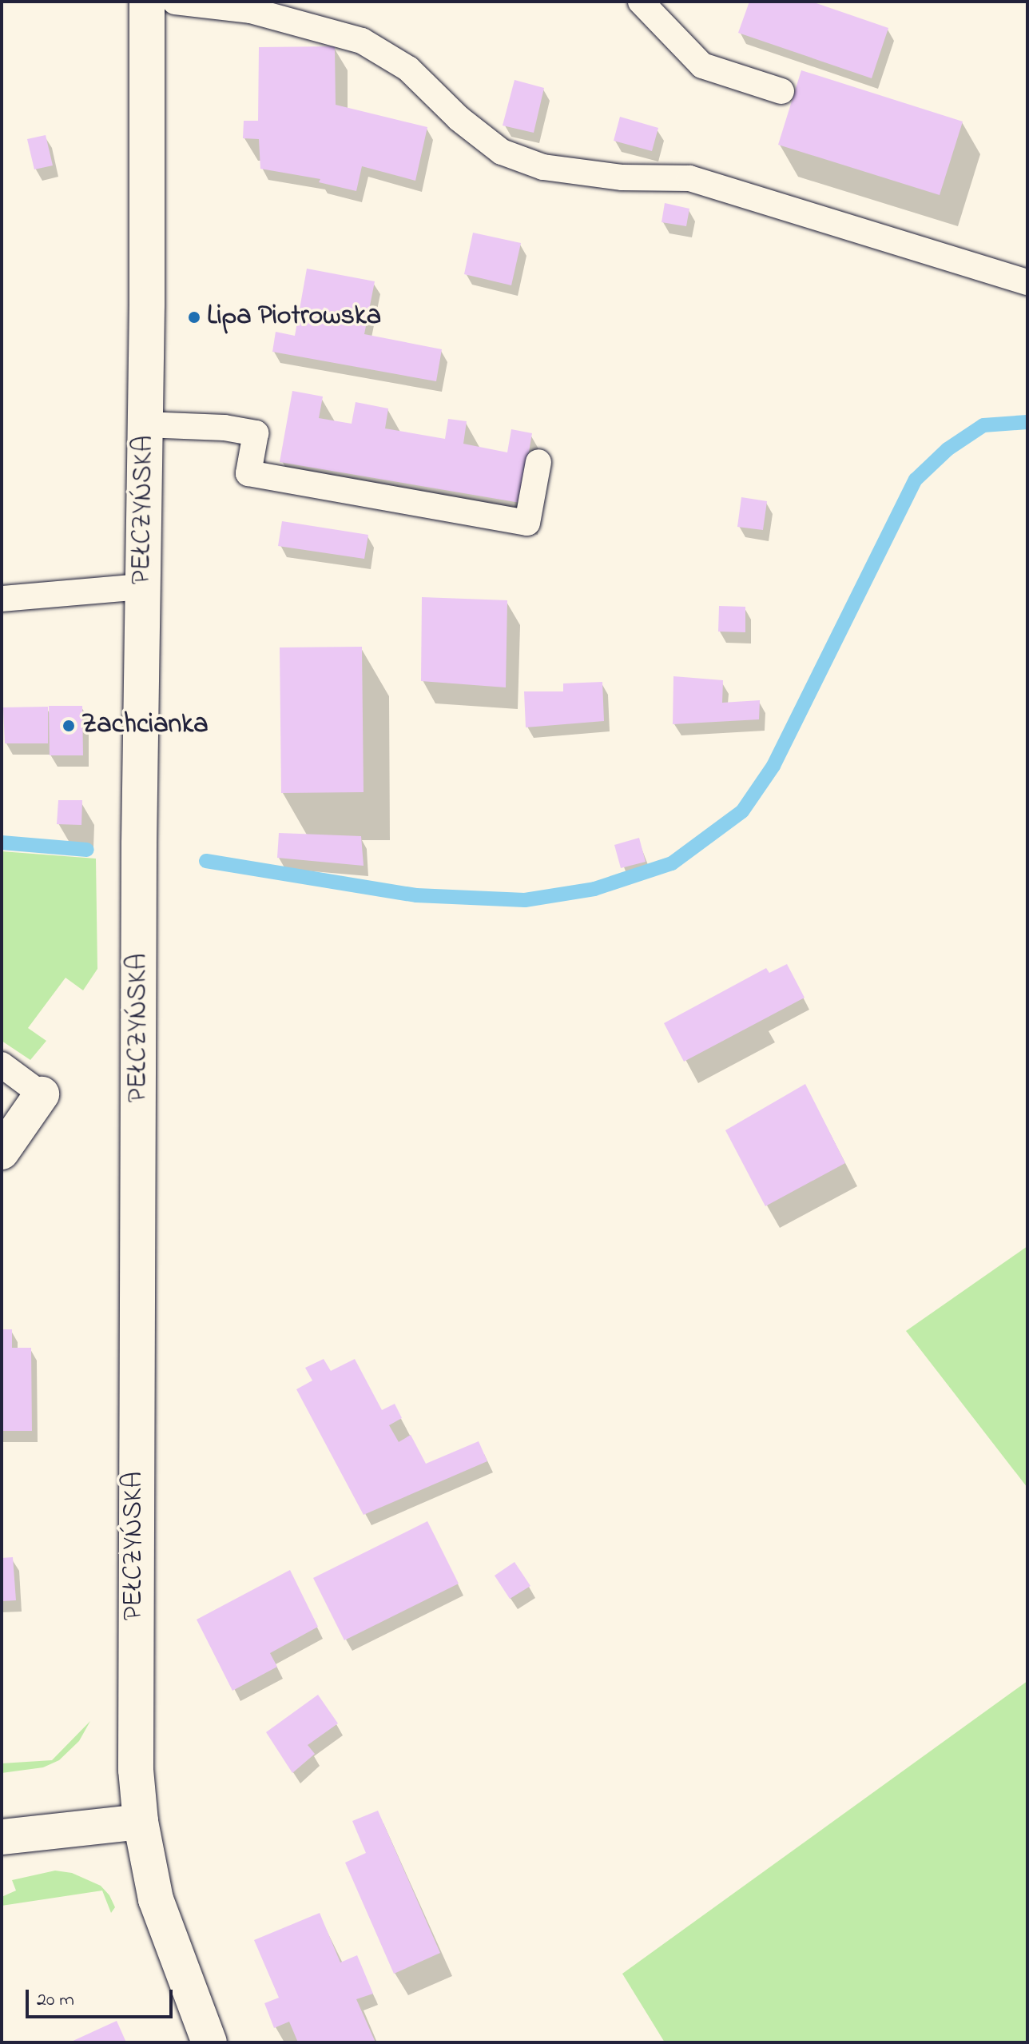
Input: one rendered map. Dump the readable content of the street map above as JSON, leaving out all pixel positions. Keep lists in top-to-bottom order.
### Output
{
  "streets": {
    "main road": ["PEŁCZYŃSKA"]
  },
  "places": ["Lipa Piotrowska", "Zachcianka"],
  "scale_bar": "20 m"
}
